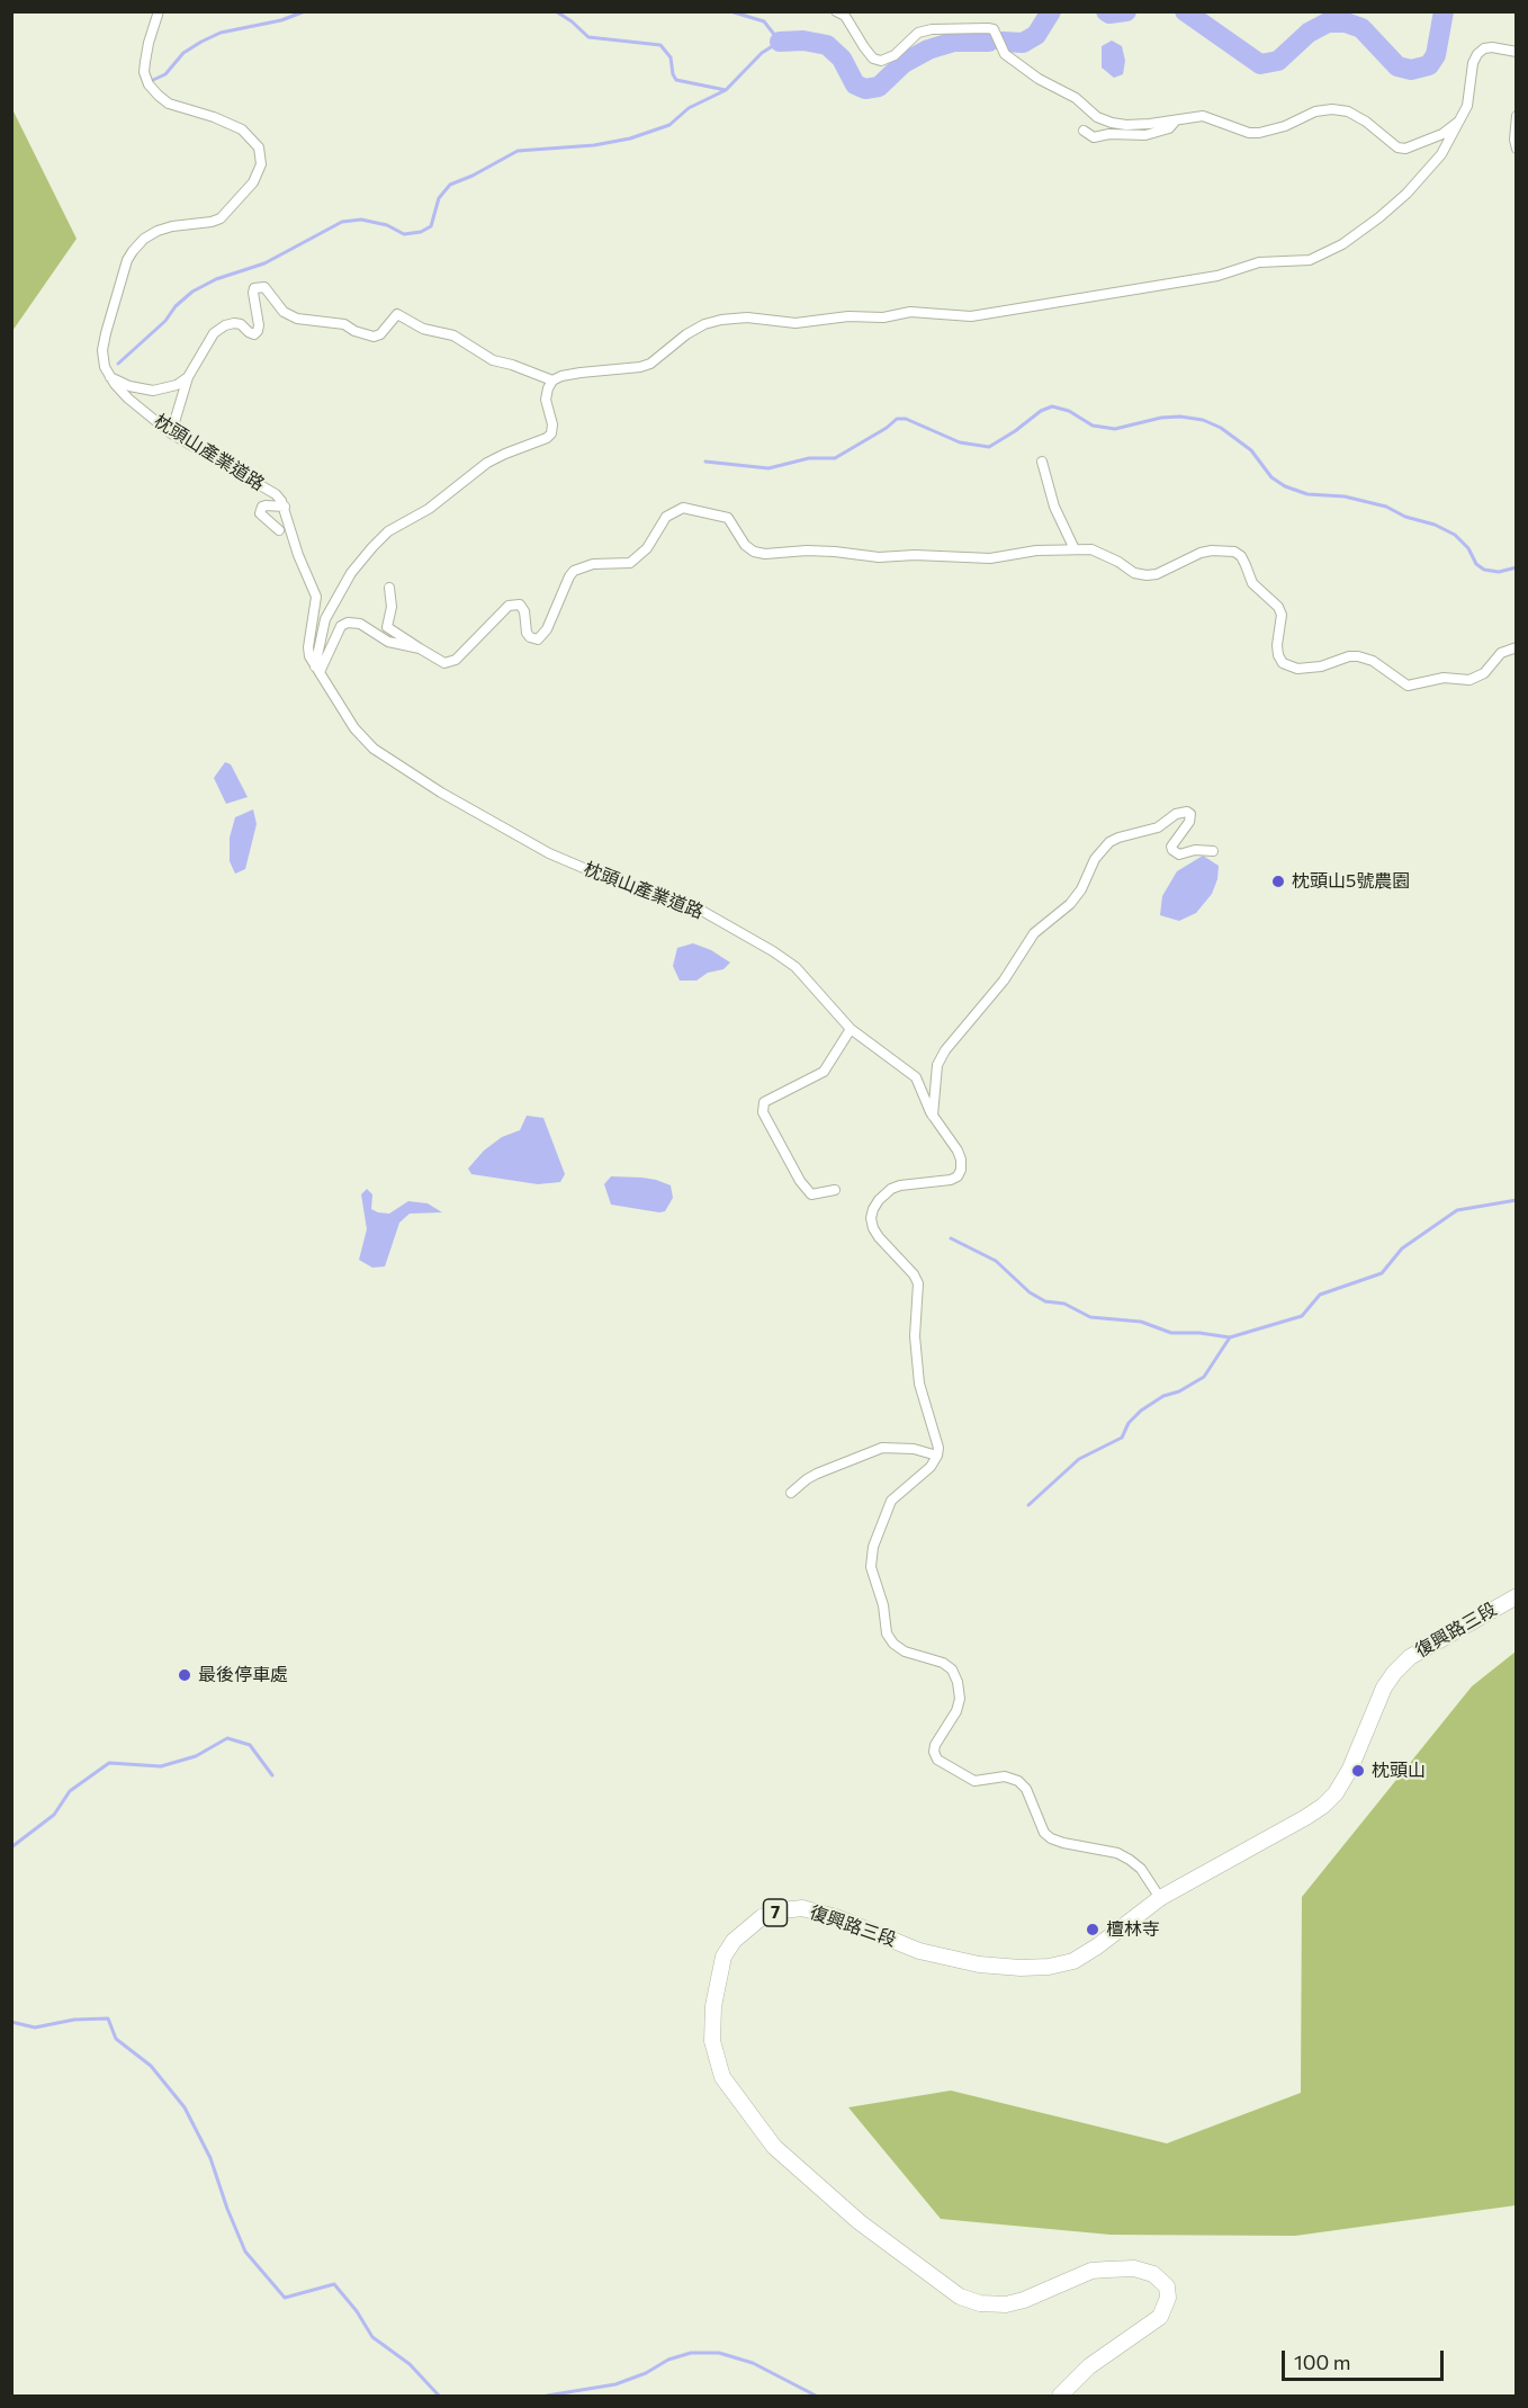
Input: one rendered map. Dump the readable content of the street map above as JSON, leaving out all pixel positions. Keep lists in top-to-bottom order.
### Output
{
  "streets": {
    "main road": ["復興路三段", "7"],
    "street": ["枕頭山產業道路"]
  },
  "places": [
    "枕頭山5號農園",
    "最後停車處",
    "枕頭山",
    "檀林寺"
  ],
  "scale_bar": "100 m"
}
